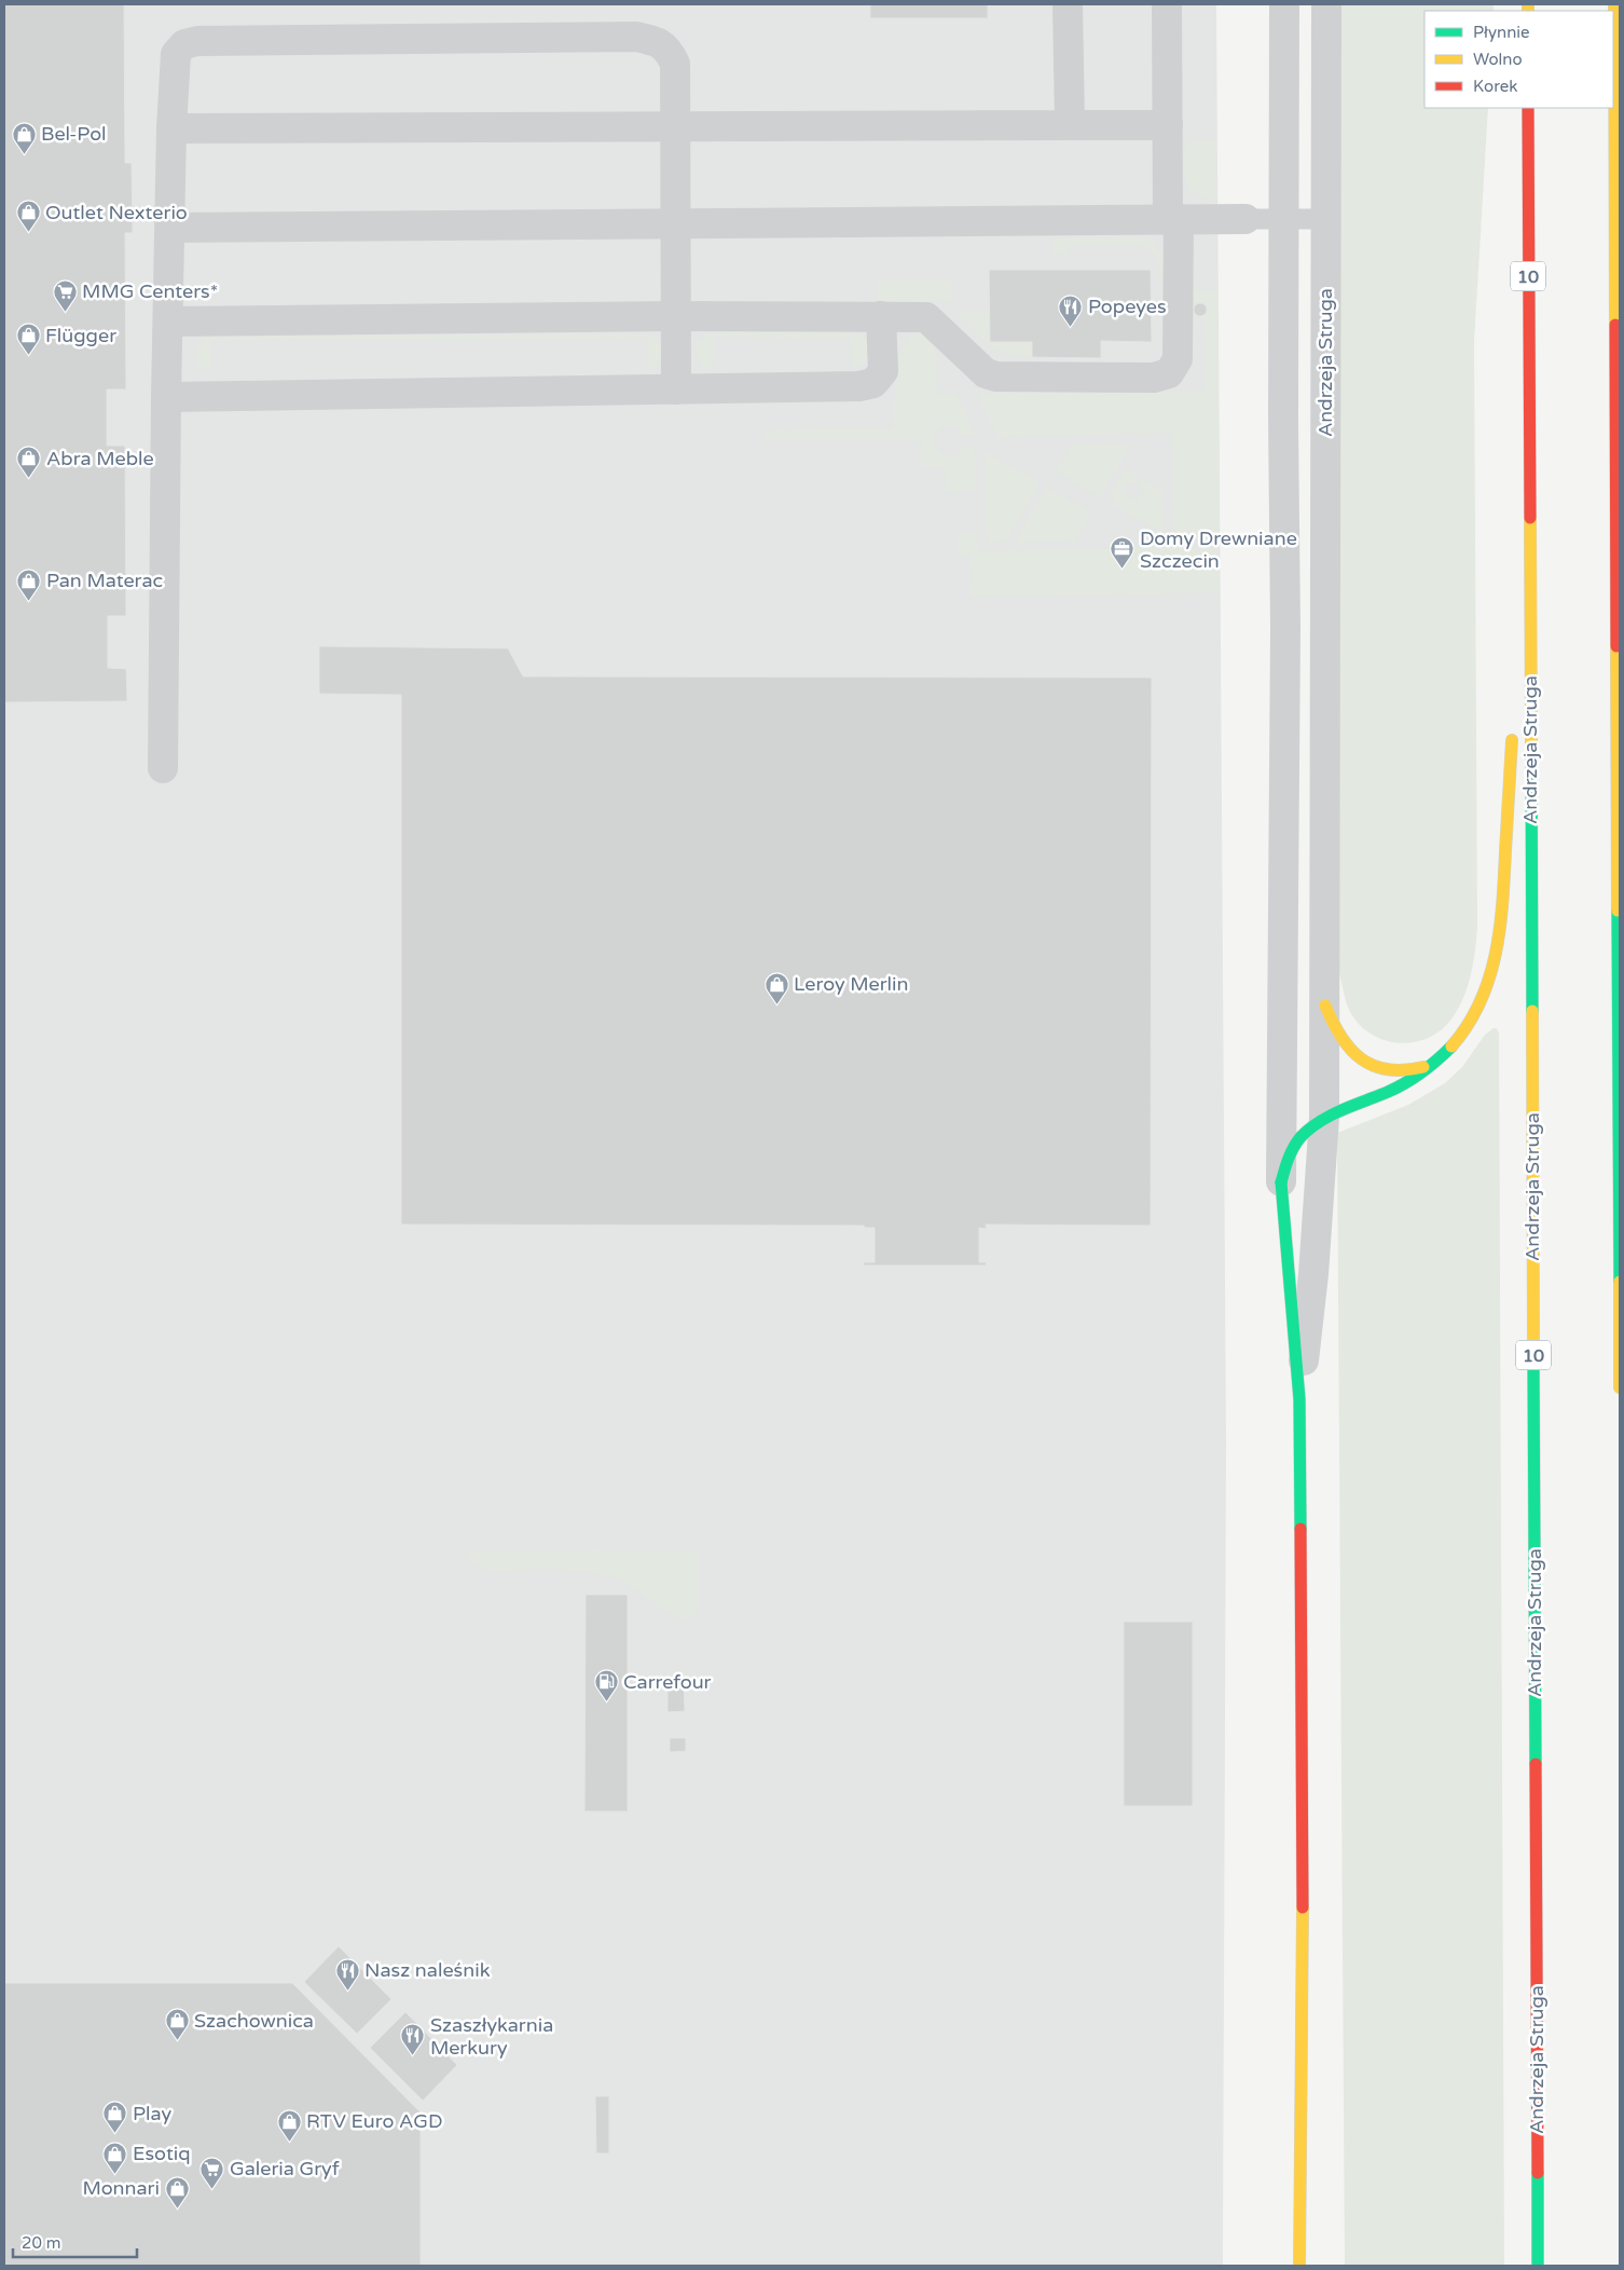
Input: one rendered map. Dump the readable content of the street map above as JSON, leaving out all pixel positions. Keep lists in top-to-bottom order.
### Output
{
  "streets": {
    "main road": ["10", "Andrzeja Struga"]
  },
  "places": {
    "shop": [
      "Bel-Pol",
      "Outlet Nexterio",
      "Flügger",
      "Abra Meble",
      "Pan Materac",
      "Leroy Merlin",
      "Szachownica",
      "Play",
      "RTV Euro AGD",
      "Esotiq",
      "Monnari"
    ],
    "supermarket": ["MMG Centers*", "Galeria Gryf"],
    "restaurant": ["Popeyes", "Nasz naleśnik", "Szaszłykarnia Merkury"],
    "office": ["Domy Drewniane Szczecin"],
    "fuel station": ["Carrefour"]
  },
  "legend": ["Płynnie", "Wolno", "Korek"],
  "scale_bar": "20 m"
}
